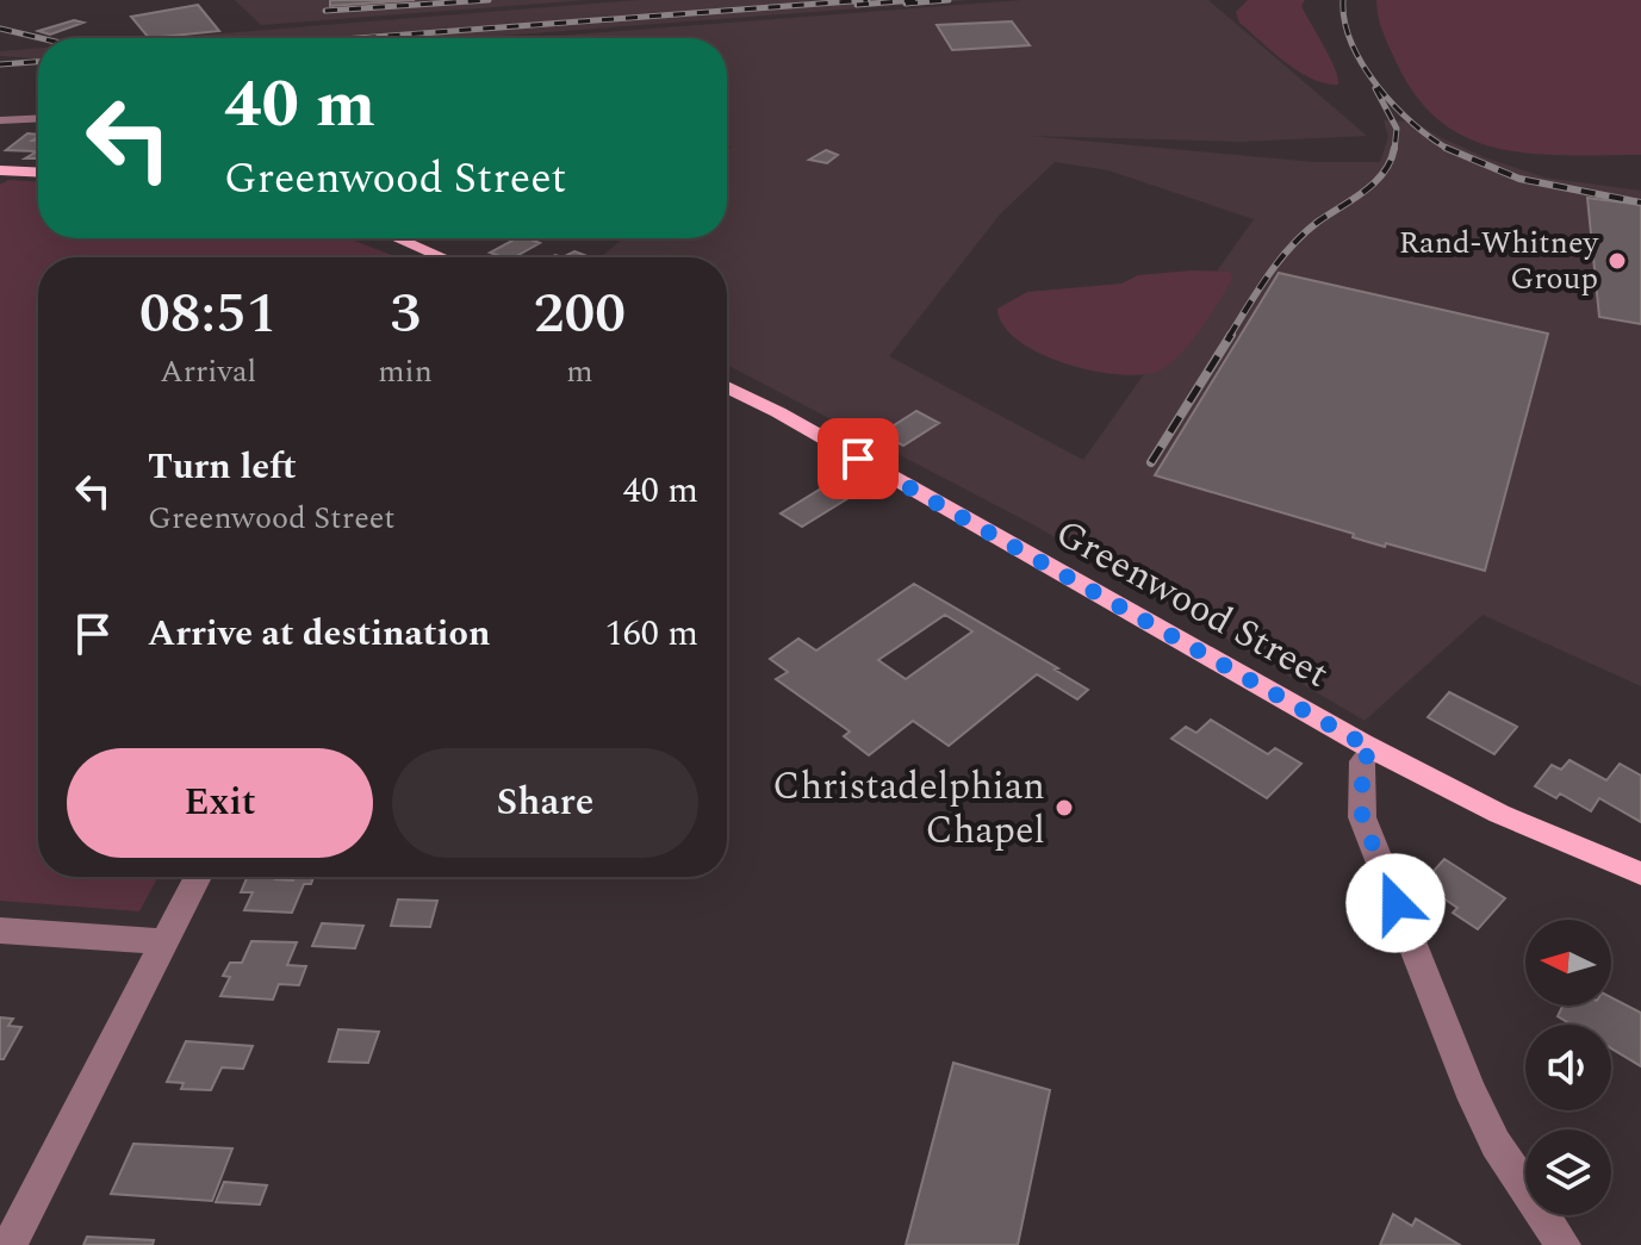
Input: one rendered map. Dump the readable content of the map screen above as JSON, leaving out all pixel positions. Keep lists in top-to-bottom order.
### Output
{
  "streets": {
    "main road": ["Greenwood Street"]
  },
  "places": ["Rand-Whitney Group", "Christadelphian Chapel"],
  "north": "left",
  "page": {
    "turn": ["40 m", "Greenwood Street"],
    "eta": [
      "08:51",
      "Arrival",
      "3",
      "min",
      "200",
      "m"
    ],
    "list": [
      {
        "name": "Turn left",
        "note": "Greenwood Street",
        "value": "40 m"
      },
      {
        "name": "Arrive at destination",
        "value": "160 m"
      }
    ],
    "buttons": ["Exit", "Share"]
  }
}
